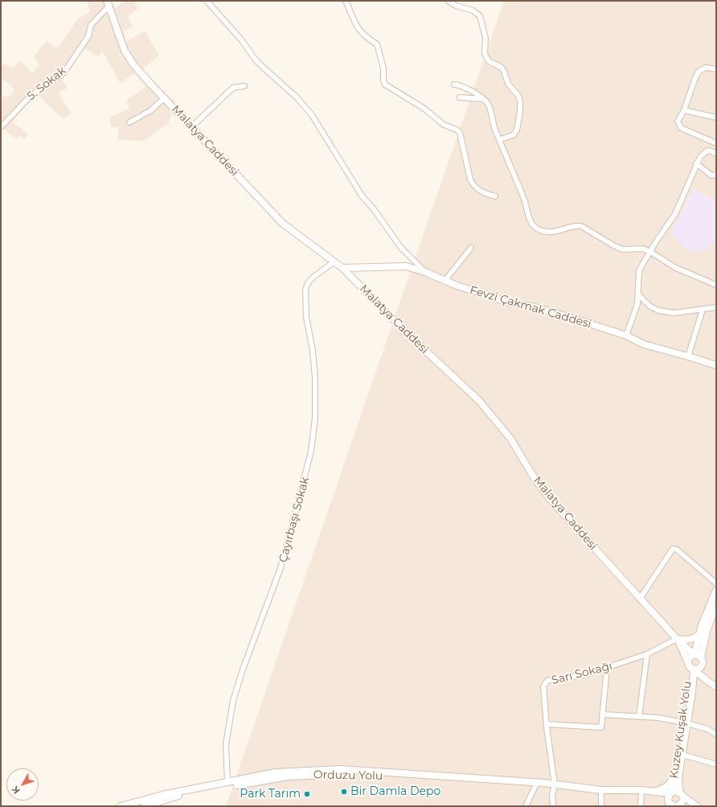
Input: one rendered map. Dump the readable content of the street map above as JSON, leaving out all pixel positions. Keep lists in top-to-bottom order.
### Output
{
  "streets": {
    "street": [
      "5. Sokak",
      "Malatya Caddesi",
      "Fevzi Çakmak Caddesi",
      "Çayırbaşı Sokak",
      "Sarı Sokağı",
      "Kuzey Kuşak Yolu",
      "Orduzu Yolu"
    ]
  },
  "crossings": [
    ["5. Sokak", "Malatya Caddesi"],
    ["Malatya Caddesi", "Fevzi Çakmak Caddesi"],
    ["Malatya Caddesi", "Çayırbaşı Sokak"],
    ["Malatya Caddesi", "Sarı Sokağı"],
    ["Sarı Sokağı", "Orduzu Yolu"]
  ],
  "places": ["Bir Damla Depo", "Park Tarım"],
  "north": "bottom left"
}
